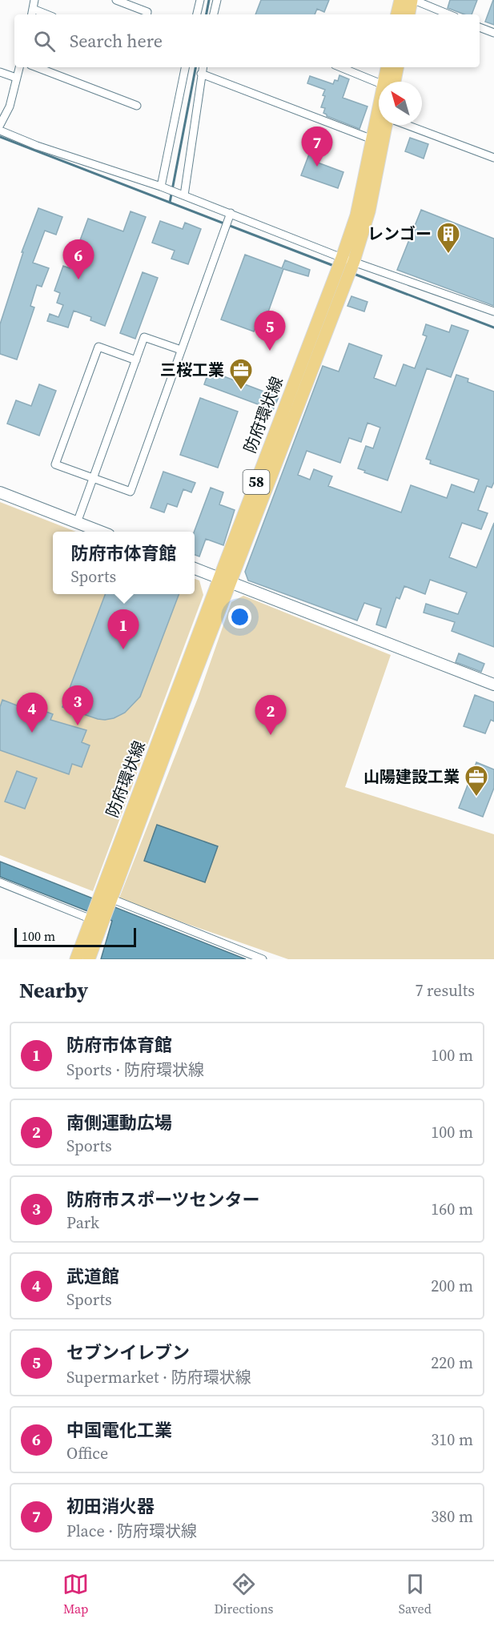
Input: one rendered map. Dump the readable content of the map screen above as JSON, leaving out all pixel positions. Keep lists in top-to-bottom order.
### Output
{
  "streets": {
    "main road": ["防府環状線", "58"]
  },
  "places": {
    "building": ["レンゴー"],
    "office": ["三桜工業", "山陽建設工業"]
  },
  "scale_bar": "100 m",
  "north": "top left",
  "page": {
    "search": "Search here",
    "pins": [
      "7",
      "6",
      "5",
      "1",
      "3",
      "4",
      "2"
    ],
    "popup": ["防府市体育館", "Sports"],
    "scale": "100 m",
    "heading": ["Nearby", "7 results"],
    "list": [
      {
        "mark": "1",
        "name": "防府市体育館",
        "note": "Sports · 防府環状線",
        "value": "100 m"
      },
      {
        "mark": "2",
        "name": "南側運動広場",
        "note": "Sports",
        "value": "100 m"
      },
      {
        "mark": "3",
        "name": "防府市スポーツセンター",
        "note": "Park",
        "value": "160 m"
      },
      {
        "mark": "4",
        "name": "武道館",
        "note": "Sports",
        "value": "200 m"
      },
      {
        "mark": "5",
        "name": "セブンイレブン",
        "note": "Supermarket · 防府環状線",
        "value": "220 m"
      },
      {
        "mark": "6",
        "name": "中国電化工業",
        "note": "Office",
        "value": "310 m"
      },
      {
        "mark": "7",
        "name": "初田消火器",
        "note": "Place · 防府環状線",
        "value": "380 m"
      }
    ],
    "nav": ["Map", "Directions", "Saved"]
  }
}
